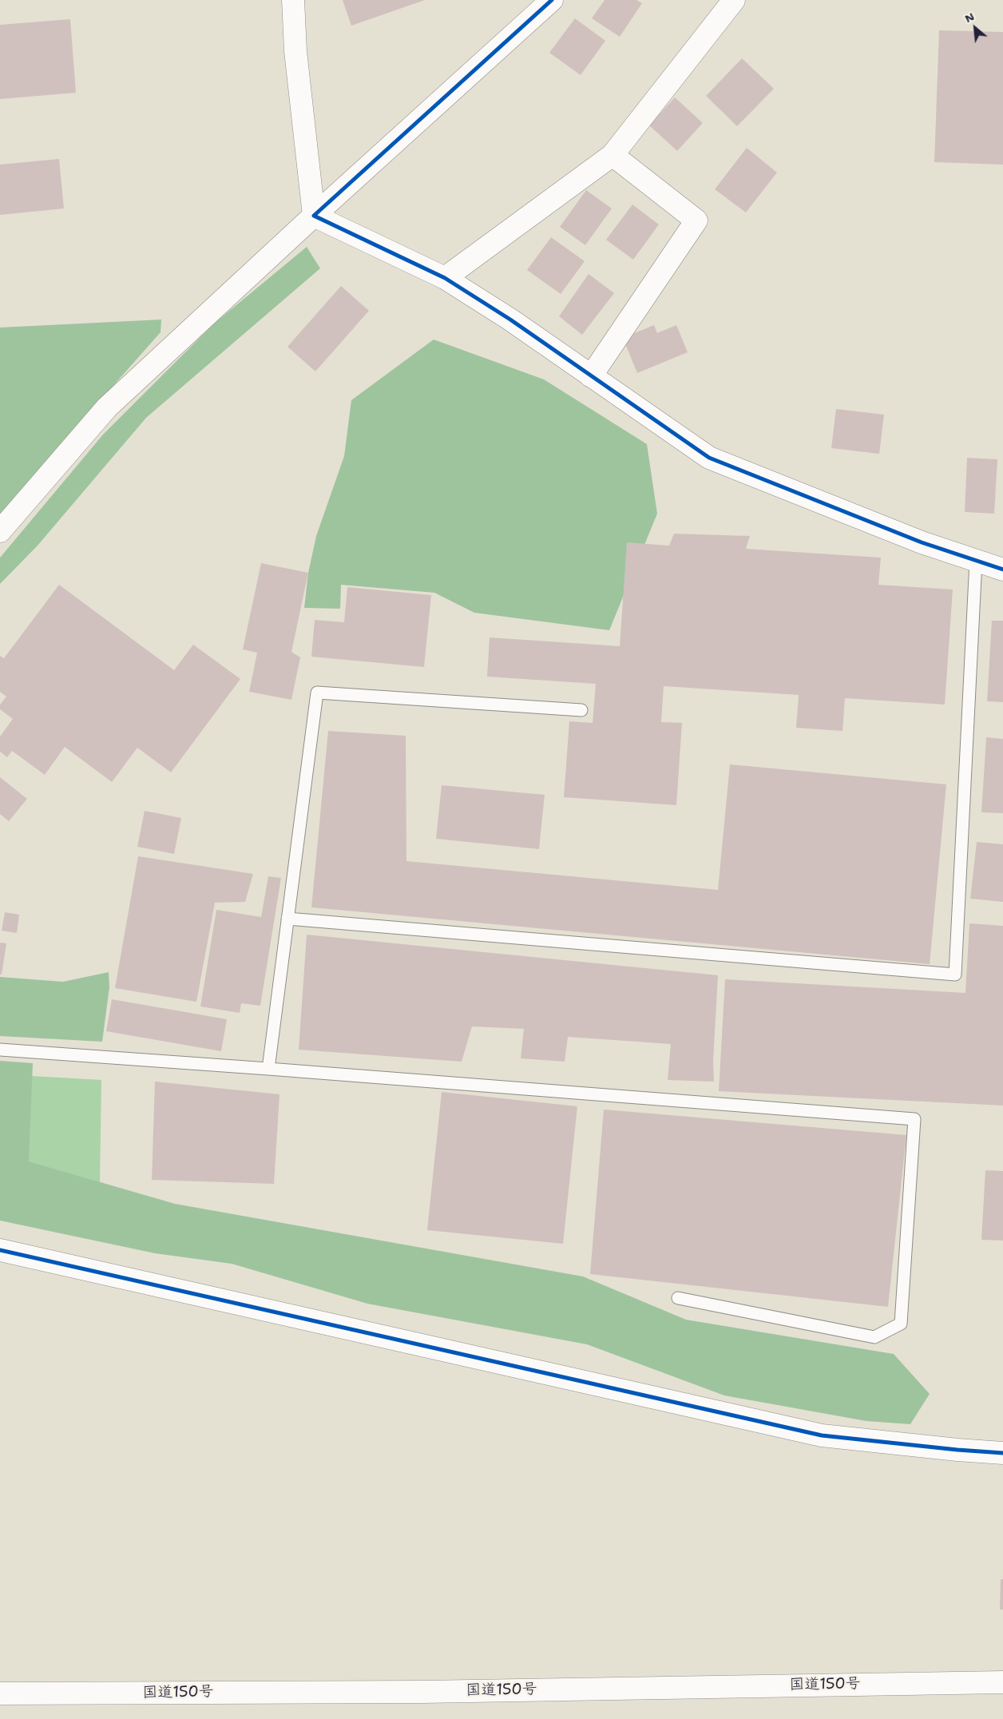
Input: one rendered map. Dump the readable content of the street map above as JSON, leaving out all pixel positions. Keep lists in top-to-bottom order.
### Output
{
  "streets": {
    "main road": ["国道150号"]
  },
  "north": "top left"
}
